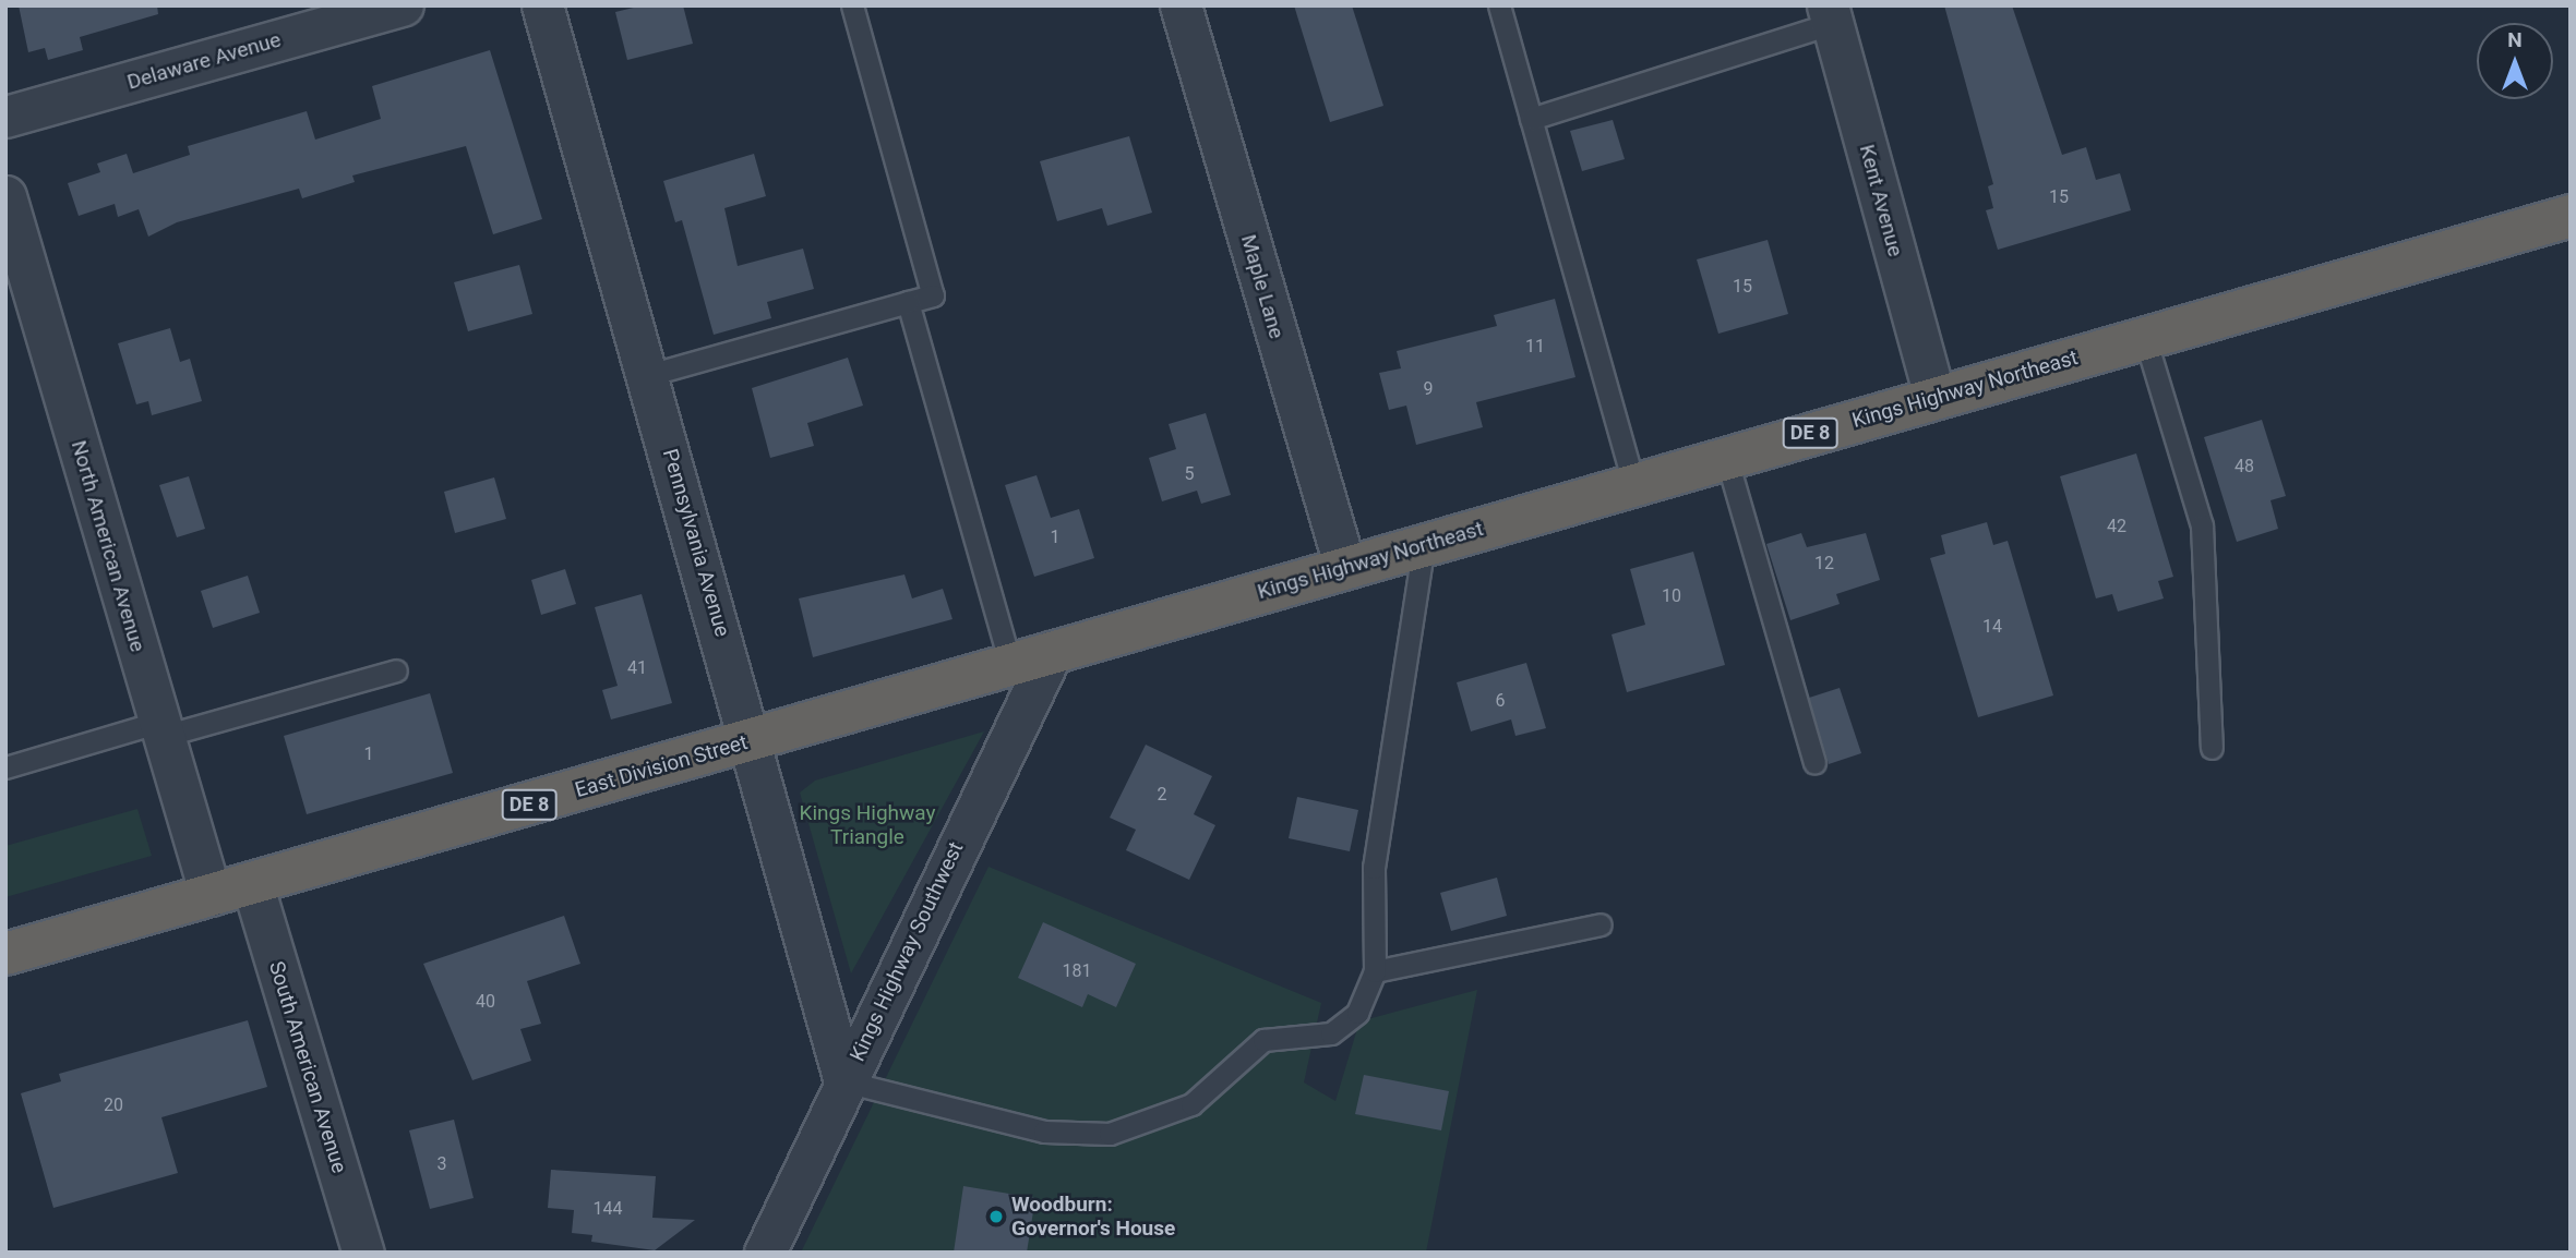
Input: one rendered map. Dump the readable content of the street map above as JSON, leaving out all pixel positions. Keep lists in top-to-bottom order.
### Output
{
  "streets": {
    "highway": ["Kings Highway Northeast", "DE 8", "East Division Street"],
    "street": [
      "Delaware Avenue",
      "Kent Avenue",
      "Maple Lane",
      "Pennsylvania Avenue",
      "North American Avenue",
      "Kings Highway Southwest",
      "South American Avenue"
    ]
  },
  "crossings": [
    ["Kent Avenue", "Kings Highway Northeast"],
    ["Maple Lane", "Kings Highway Northeast"],
    ["Kings Highway Northeast", "East Division Street"],
    ["Kings Highway Northeast", "Kings Highway Southwest"],
    ["Pennsylvania Avenue", "East Division Street"],
    ["Pennsylvania Avenue", "Kings Highway Southwest"],
    ["North American Avenue", "East Division Street"],
    ["East Division Street", "Kings Highway Southwest"],
    ["East Division Street", "South American Avenue"]
  ],
  "parks": ["Kings Highway Triangle"],
  "places": ["Woodburn: Governor's House"],
  "house_numbers": [
    "15",
    "15",
    "11",
    "9",
    "48",
    "5",
    "42",
    "1",
    "12",
    "10",
    "14",
    "41",
    "6",
    "1",
    "2",
    "181",
    "40",
    "20",
    "3",
    "144"
  ],
  "north": "top"
}
